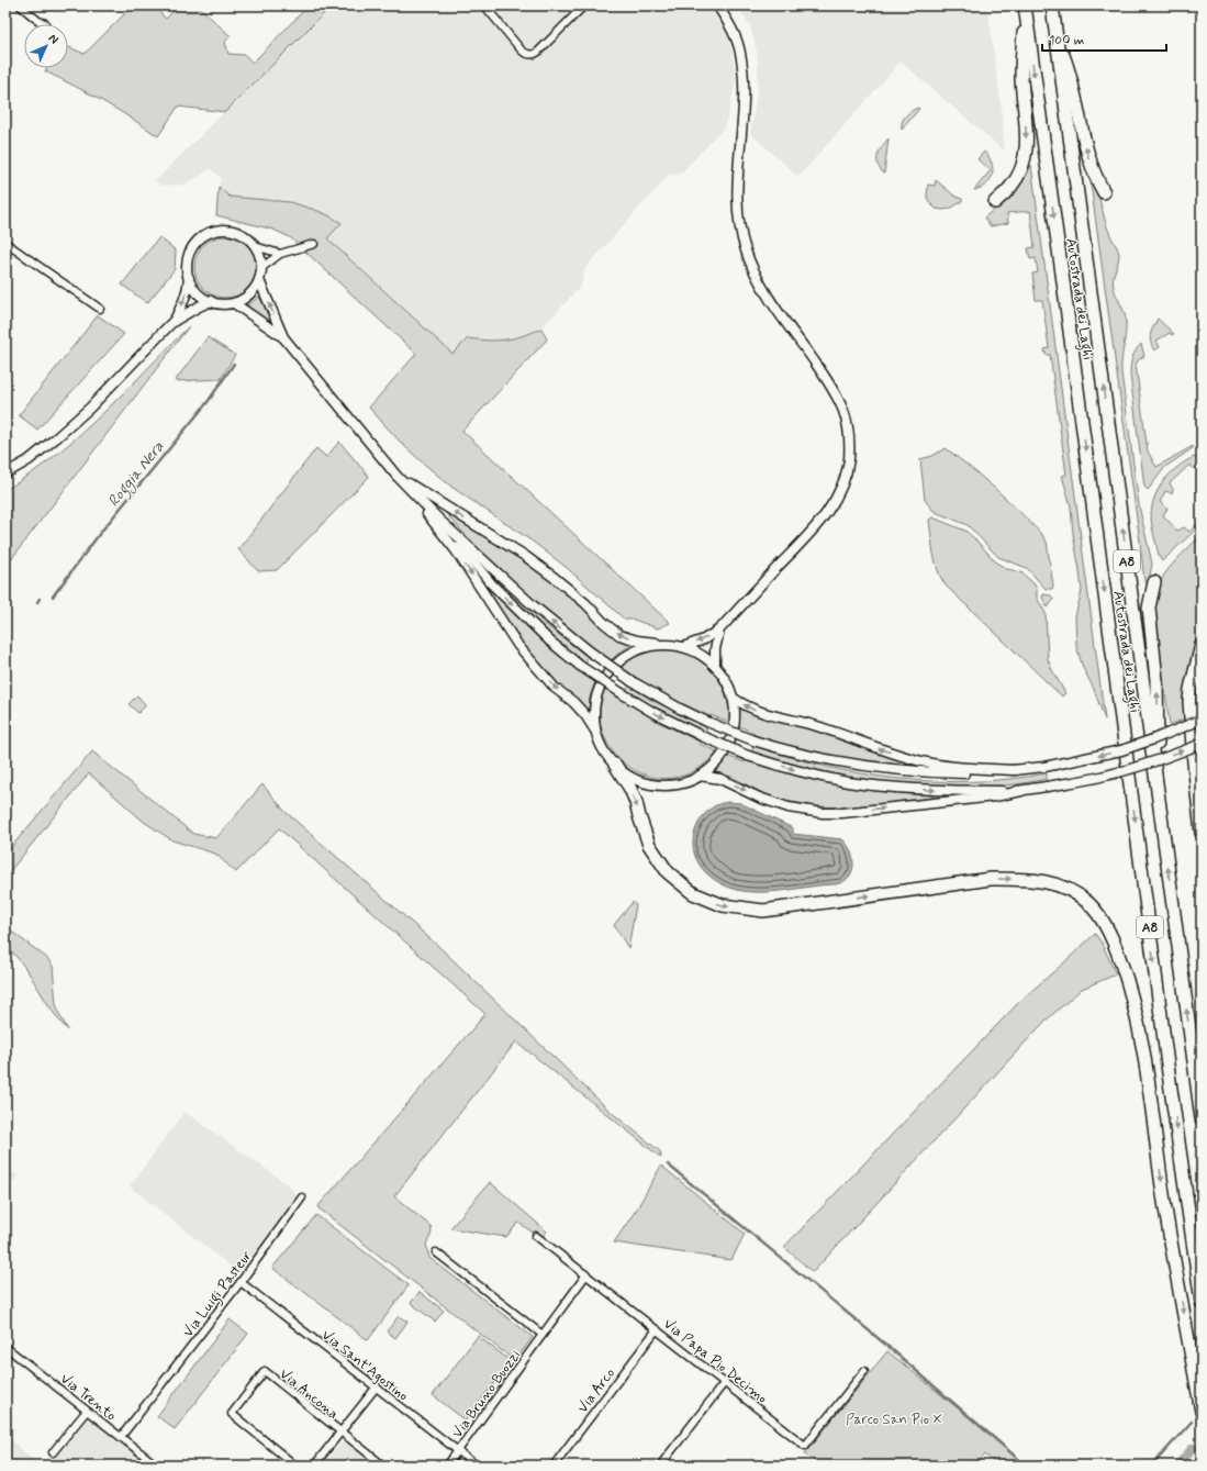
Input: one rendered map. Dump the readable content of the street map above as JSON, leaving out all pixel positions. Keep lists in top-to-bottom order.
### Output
{
  "streets": {
    "highway": ["Autostrada dei Laghi", "A8"],
    "street": [
      "Via Luigi Pasteur",
      "Via Papa Pio Decimo",
      "Via Sant'Agostino",
      "Via Arco",
      "Via Ancona",
      "Via Bruno Buozzi",
      "Via Trento"
    ]
  },
  "crossings": [
    ["Via Luigi Pasteur", "Via Sant'Agostino"],
    ["Via Luigi Pasteur", "Via Trento"],
    ["Via Papa Pio Decimo", "Via Arco"],
    ["Via Papa Pio Decimo", "Via Bruno Buozzi"],
    ["Via Sant'Agostino", "Via Bruno Buozzi"]
  ],
  "water": ["Roggia Nera"],
  "parks": ["Parco San Pio X"],
  "scale_bar": "100 m",
  "north": "top right"
}
